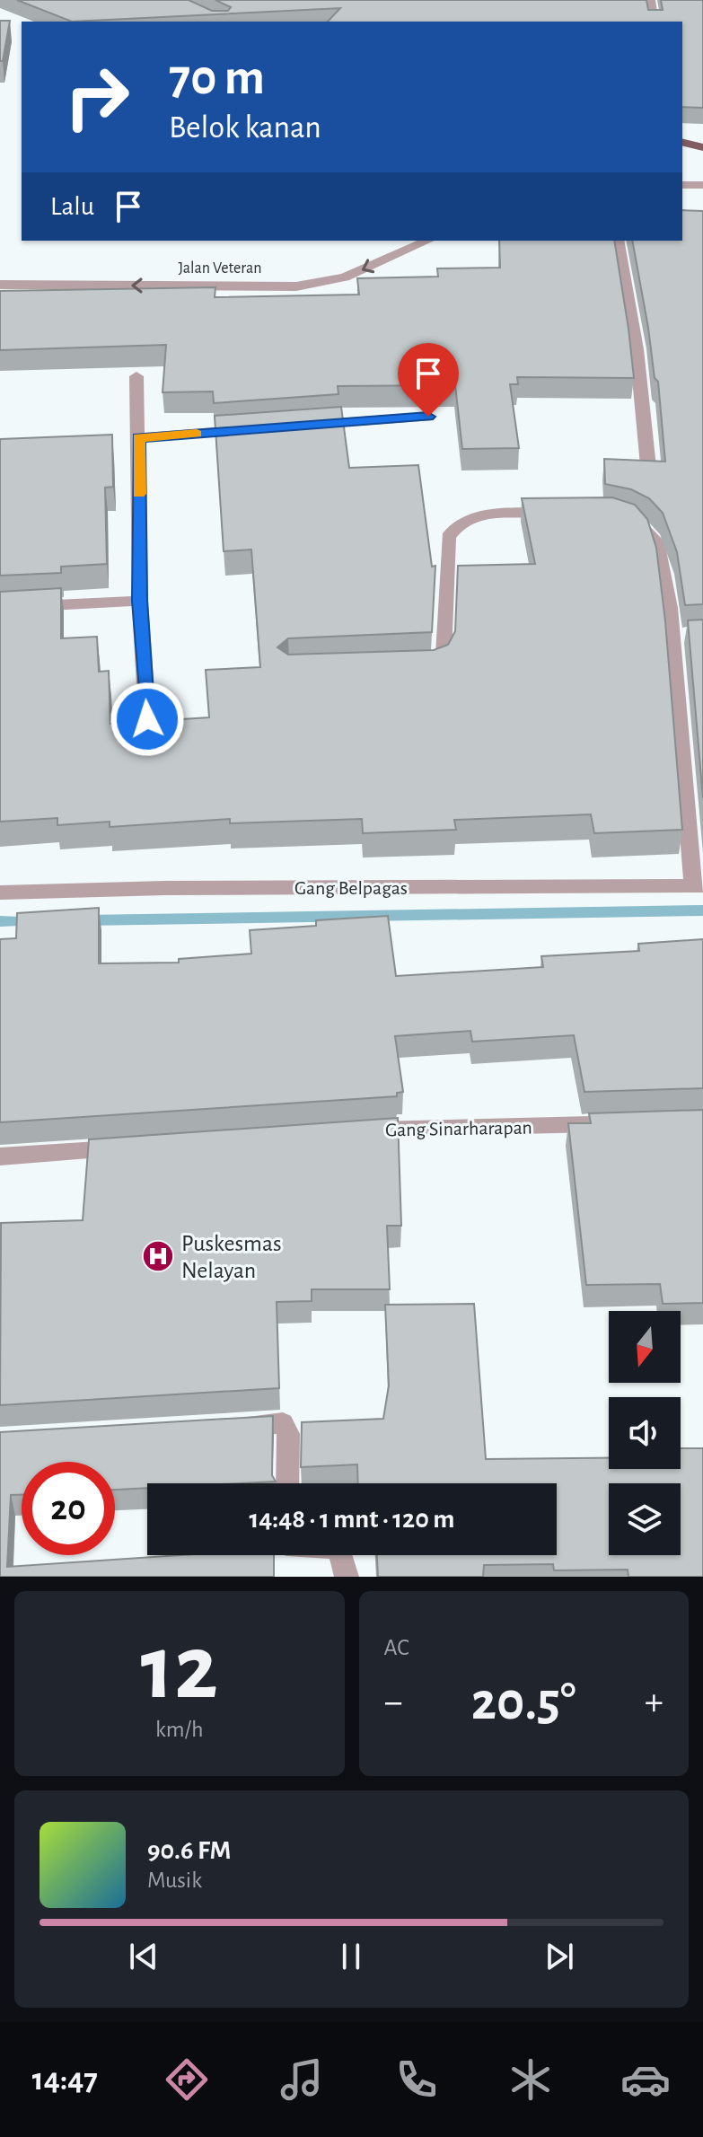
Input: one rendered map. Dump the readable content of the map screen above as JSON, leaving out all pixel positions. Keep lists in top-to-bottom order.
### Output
{
  "streets": {
    "street": ["Jalan Veteran", "Gang Belpagas", "Gang Sinarharapan"]
  },
  "places": {
    "hospital": ["Puskesmas Nelayan"]
  },
  "north": "bottom",
  "page": {
    "turn": ["70 m", "Belok kanan"],
    "then": "Lalu",
    "limit": "20",
    "trip": "14:48 · 1 mnt · 120 m",
    "tile": [
      ["12", "km/h"],
      "AC"
    ],
    "heat": ["−", "20.5°", "+"],
    "song": ["90.6 FM", "Musik"],
    "tabs": "14:47"
  }
}
